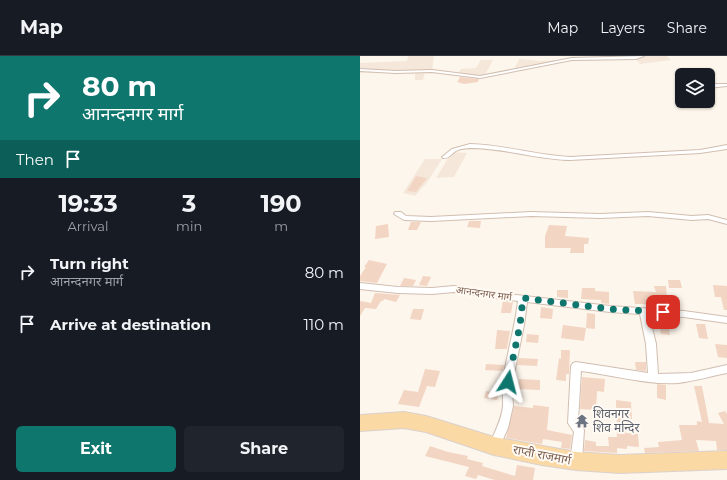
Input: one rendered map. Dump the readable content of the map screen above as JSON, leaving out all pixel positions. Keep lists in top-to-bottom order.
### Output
{
  "streets": {
    "main road": ["राप्ती राजमार्ग"],
    "street": ["आनन्दनगर मार्ग"]
  },
  "places": {
    "temple": ["शिवनगर शिव मन्दिर"]
  },
  "page": {
    "header": "Map",
    "nav": ["Map", "Layers", "Share"],
    "turn": ["80 m", "आनन्दनगर मार्ग"],
    "then": "Then",
    "eta": [
      "19:33",
      "Arrival",
      "3",
      "min",
      "190",
      "m"
    ],
    "list": [
      {
        "name": "Turn right",
        "note": "आनन्दनगर मार्ग",
        "value": "80 m"
      },
      {
        "name": "Arrive at destination",
        "value": "110 m"
      }
    ],
    "buttons": ["Exit", "Share"]
  }
}
